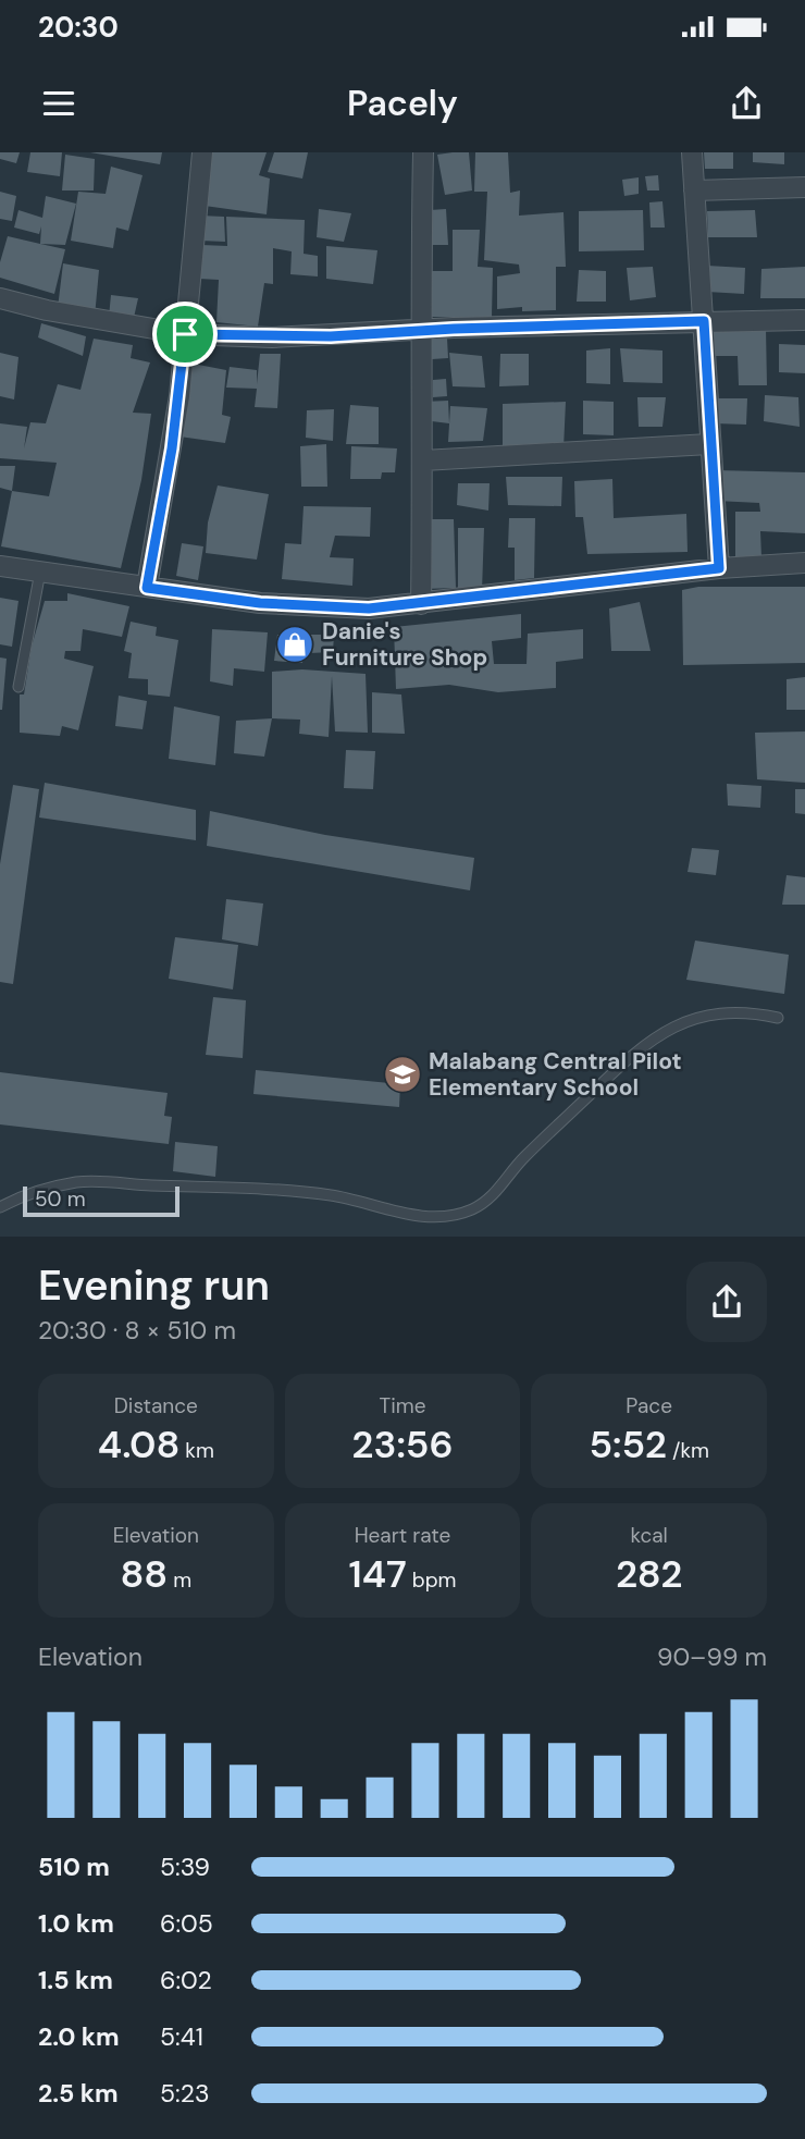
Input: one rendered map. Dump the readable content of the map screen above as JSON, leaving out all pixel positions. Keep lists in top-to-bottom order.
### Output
{
  "places": {
    "shop": ["Danie's Furniture Shop"],
    "school or university": ["Malabang Central Pilot Elementary School"]
  },
  "scale_bar": "50 m",
  "page": {
    "status": "20:30",
    "header": "Pacely",
    "scale": "50 m",
    "heading": ["Evening run", "20:30 · 8 × 510 m"],
    "stats": [
      ["Distance", "4.08 km"],
      ["Time", "23:56"],
      ["Pace", "5:52 /km"],
      ["Elevation", "88 m"],
      ["Heart rate", "147 bpm"],
      ["kcal", "282"]
    ],
    "chart": ["Elevation", "90–99 m"],
    "list": [
      {
        "name": "510 m",
        "note": "5:39"
      },
      {
        "name": "1.0 km",
        "note": "6:05"
      },
      {
        "name": "1.5 km",
        "note": "6:02"
      },
      {
        "name": "2.0 km",
        "note": "5:41"
      },
      {
        "name": "2.5 km",
        "note": "5:23"
      }
    ]
  }
}
